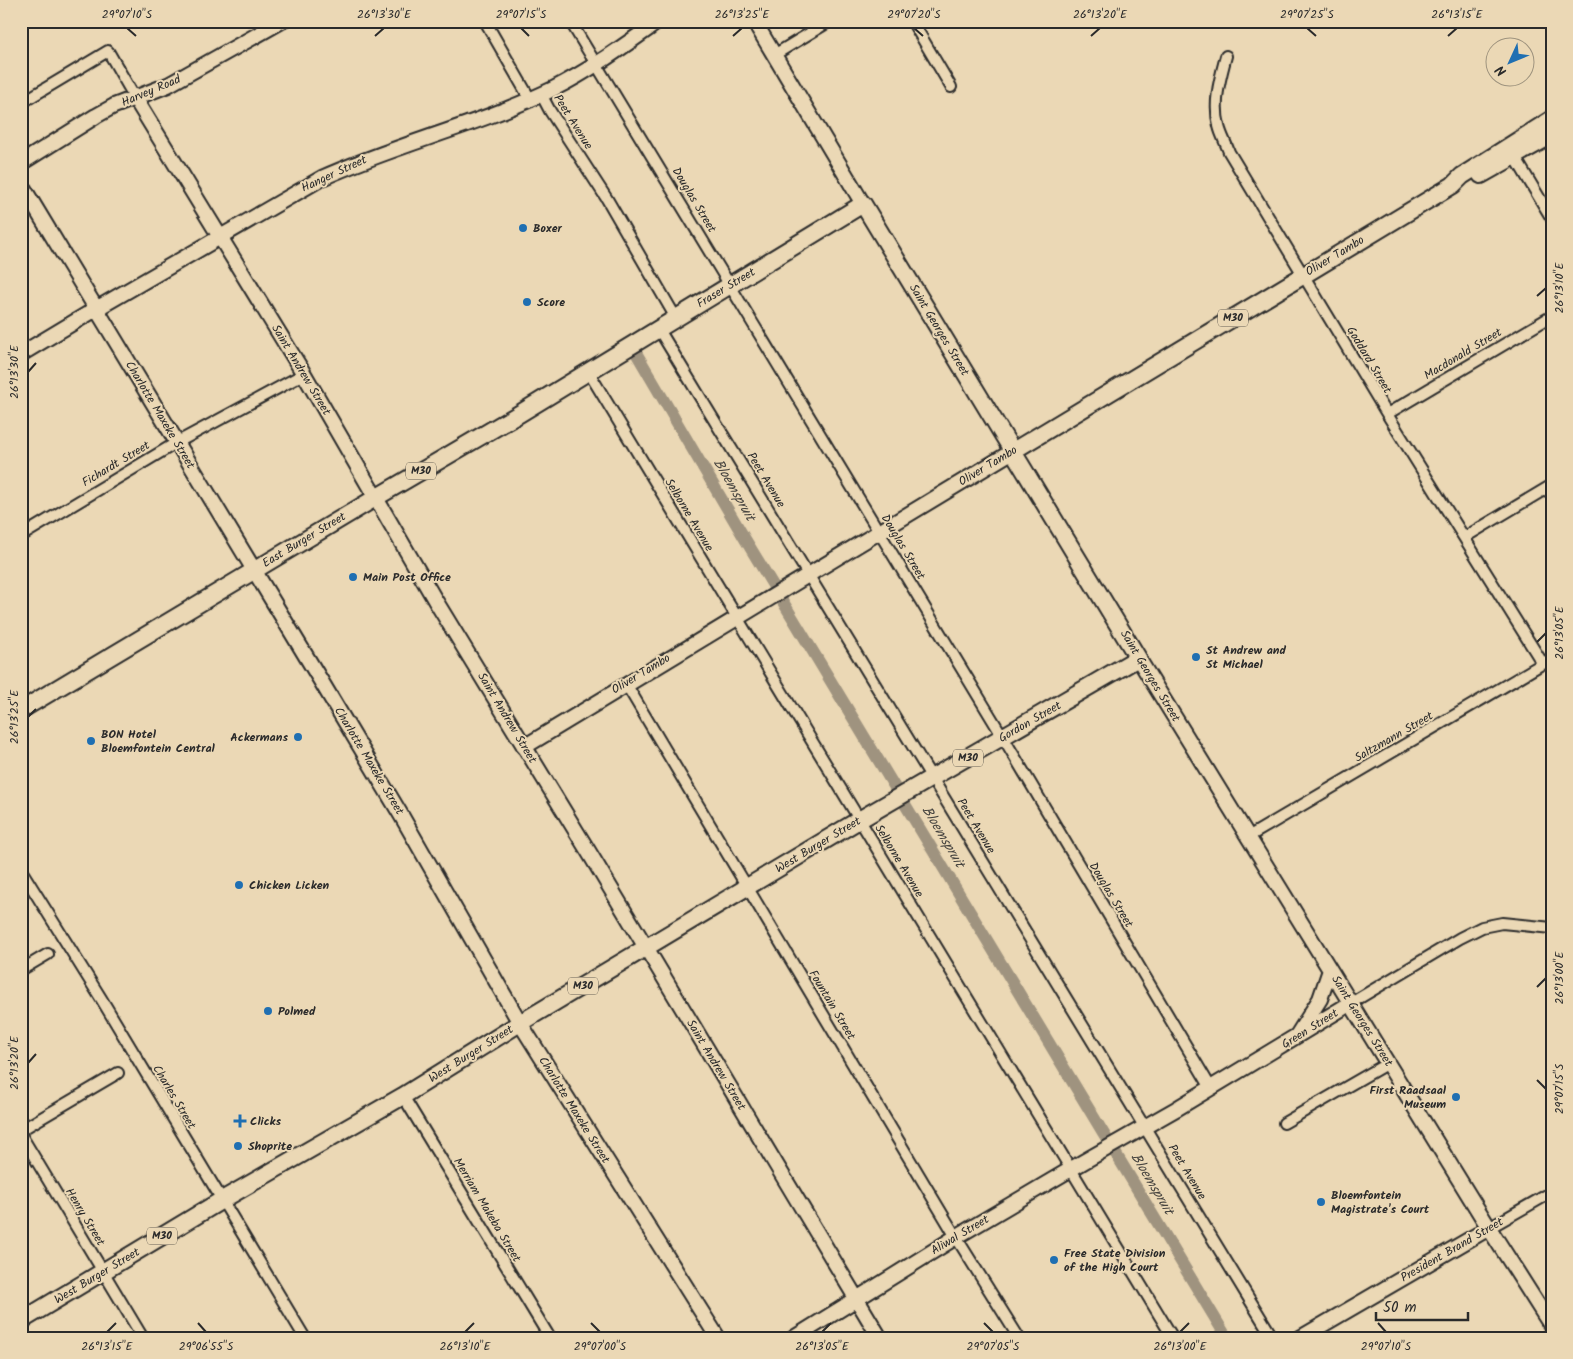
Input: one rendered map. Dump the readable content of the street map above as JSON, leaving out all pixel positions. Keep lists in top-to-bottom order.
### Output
{
  "streets": {
    "main road": [
      "Oliver Tambo",
      "Fraser Street",
      "M30",
      "Saint Georges Street",
      "East Burger Street",
      "Gordon Street",
      "West Burger Street"
    ],
    "street": [
      "Harvey Road",
      "Peet Avenue",
      "Hanger Street",
      "Douglas Street",
      "Macdonald Street",
      "Goddard Street",
      "Saint Andrew Street",
      "Charlotte Maxeke Street",
      "Fichardt Street",
      "Selborne Avenue",
      "Saltzmann Street",
      "Fountain Street",
      "Green Street",
      "Charles Street",
      "Merriam Makeba Street",
      "Henry Street",
      "Aliwal Street",
      "President Brand Street"
    ]
  },
  "crossings": [
    ["Harvey Road", "Saint Andrew Street"],
    ["Peet Avenue", "Hanger Street"],
    ["Peet Avenue", "Oliver Tambo"],
    ["Peet Avenue", "Fraser Street"],
    ["Peet Avenue", "Gordon Street"],
    ["Peet Avenue", "West Burger Street"],
    ["Peet Avenue", "Green Street"],
    ["Hanger Street", "Douglas Street"],
    ["Hanger Street", "Saint Andrew Street"],
    ["Hanger Street", "Charlotte Maxeke Street"],
    ["Douglas Street", "Oliver Tambo"],
    ["Douglas Street", "Fraser Street"],
    ["Douglas Street", "Gordon Street"],
    ["Douglas Street", "Green Street"],
    ["Oliver Tambo", "Saint Georges Street"],
    ["Oliver Tambo", "Goddard Street"],
    ["Oliver Tambo", "Saint Andrew Street"],
    ["Oliver Tambo", "Selborne Avenue"],
    ["Oliver Tambo", "Fountain Street"],
    ["Fraser Street", "Saint Georges Street"],
    ["Fraser Street", "Selborne Avenue"],
    ["Fraser Street", "East Burger Street"],
    ["Saint Georges Street", "Gordon Street"],
    ["Saint Georges Street", "Saltzmann Street"],
    ["Saint Georges Street", "Green Street"],
    ["Saint Georges Street", "President Brand Street"],
    ["Macdonald Street", "Goddard Street"],
    ["Goddard Street", "Saltzmann Street"],
    ["Saint Andrew Street", "Fichardt Street"],
    ["Saint Andrew Street", "East Burger Street"],
    ["Saint Andrew Street", "West Burger Street"],
    ["Saint Andrew Street", "Aliwal Street"],
    ["Charlotte Maxeke Street", "Fichardt Street"],
    ["Charlotte Maxeke Street", "East Burger Street"],
    ["Charlotte Maxeke Street", "West Burger Street"],
    ["Selborne Avenue", "East Burger Street"],
    ["Selborne Avenue", "West Burger Street"],
    ["Selborne Avenue", "Aliwal Street"],
    ["Gordon Street", "West Burger Street"],
    ["West Burger Street", "Fountain Street"],
    ["West Burger Street", "Charles Street"],
    ["West Burger Street", "Merriam Makeba Street"],
    ["West Burger Street", "Henry Street"],
    ["Fountain Street", "Aliwal Street"],
    ["Green Street", "Aliwal Street"]
  ],
  "water": ["Bloemspruit"],
  "places": {
    "other": [
      "Boxer",
      "Score",
      "Main Post Office",
      "St Andrew and St Michael",
      "Ackermans",
      "BON Hotel Bloemfontein Central",
      "Chicken Licken",
      "Polmed",
      "First Raadsaal Museum",
      "Shoprite",
      "Bloemfontein Magistrate's Court",
      "Free State Division of the High Court"
    ],
    "health": ["Clicks"]
  },
  "scale_bar": "50 m",
  "north": "bottom left",
  "coordinates": [
    "29°07'10\"S",
    "26°13'30\"E",
    "29°07'15\"S",
    "26°13'25\"E",
    "29°07'20\"S",
    "26°13'20\"E",
    "29°07'25\"S",
    "26°13'15\"E",
    "26°13'10\"E",
    "26°13'05\"E",
    "26°13'00\"E",
    "29°06'55\"S",
    "29°07'00\"S",
    "29°07'05\"S"
  ]
}
